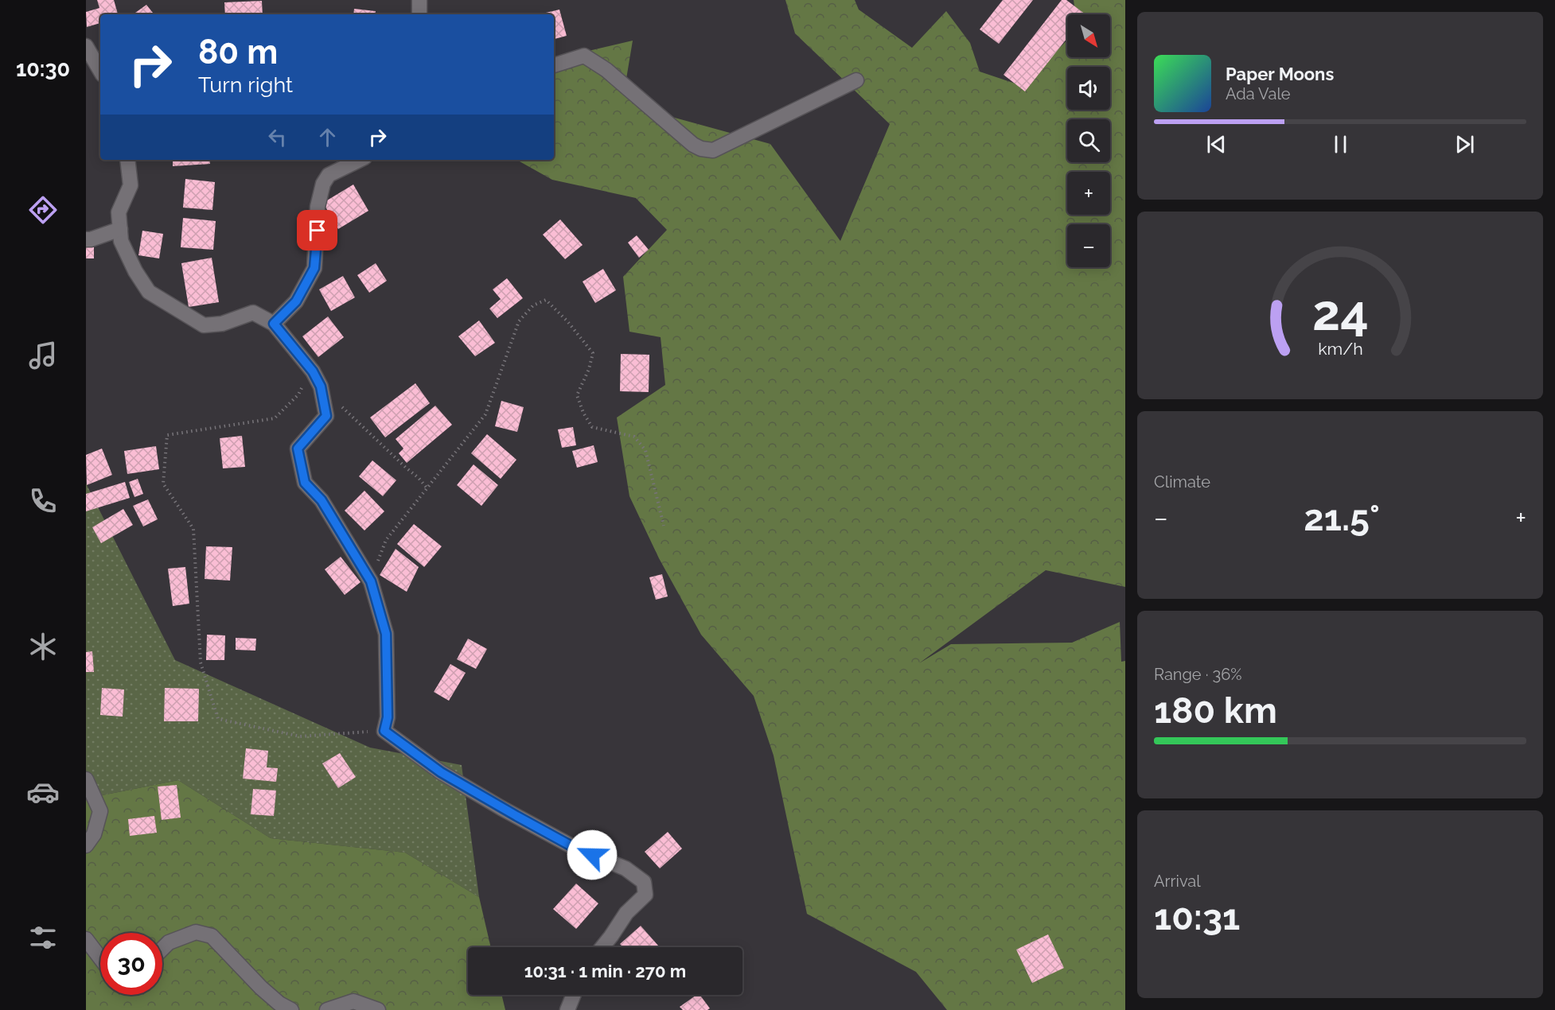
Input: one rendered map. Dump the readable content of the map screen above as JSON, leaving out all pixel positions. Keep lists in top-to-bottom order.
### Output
{
  "north": "bottom right",
  "page": {
    "tabs": "10:30",
    "map_buttons": ["+", "−"],
    "turn": ["80 m", "Turn right"],
    "song": ["Paper Moons", "Ada Vale"],
    "tile": [
      "Climate",
      ["Range · 36%", "180 km"],
      ["Arrival", "10:31"]
    ],
    "heat": ["−", "21.5°", "+"],
    "limit": "30",
    "trip": "10:31 · 1 min · 270 m",
    "gauge": ["24", "km/h"]
  }
}
